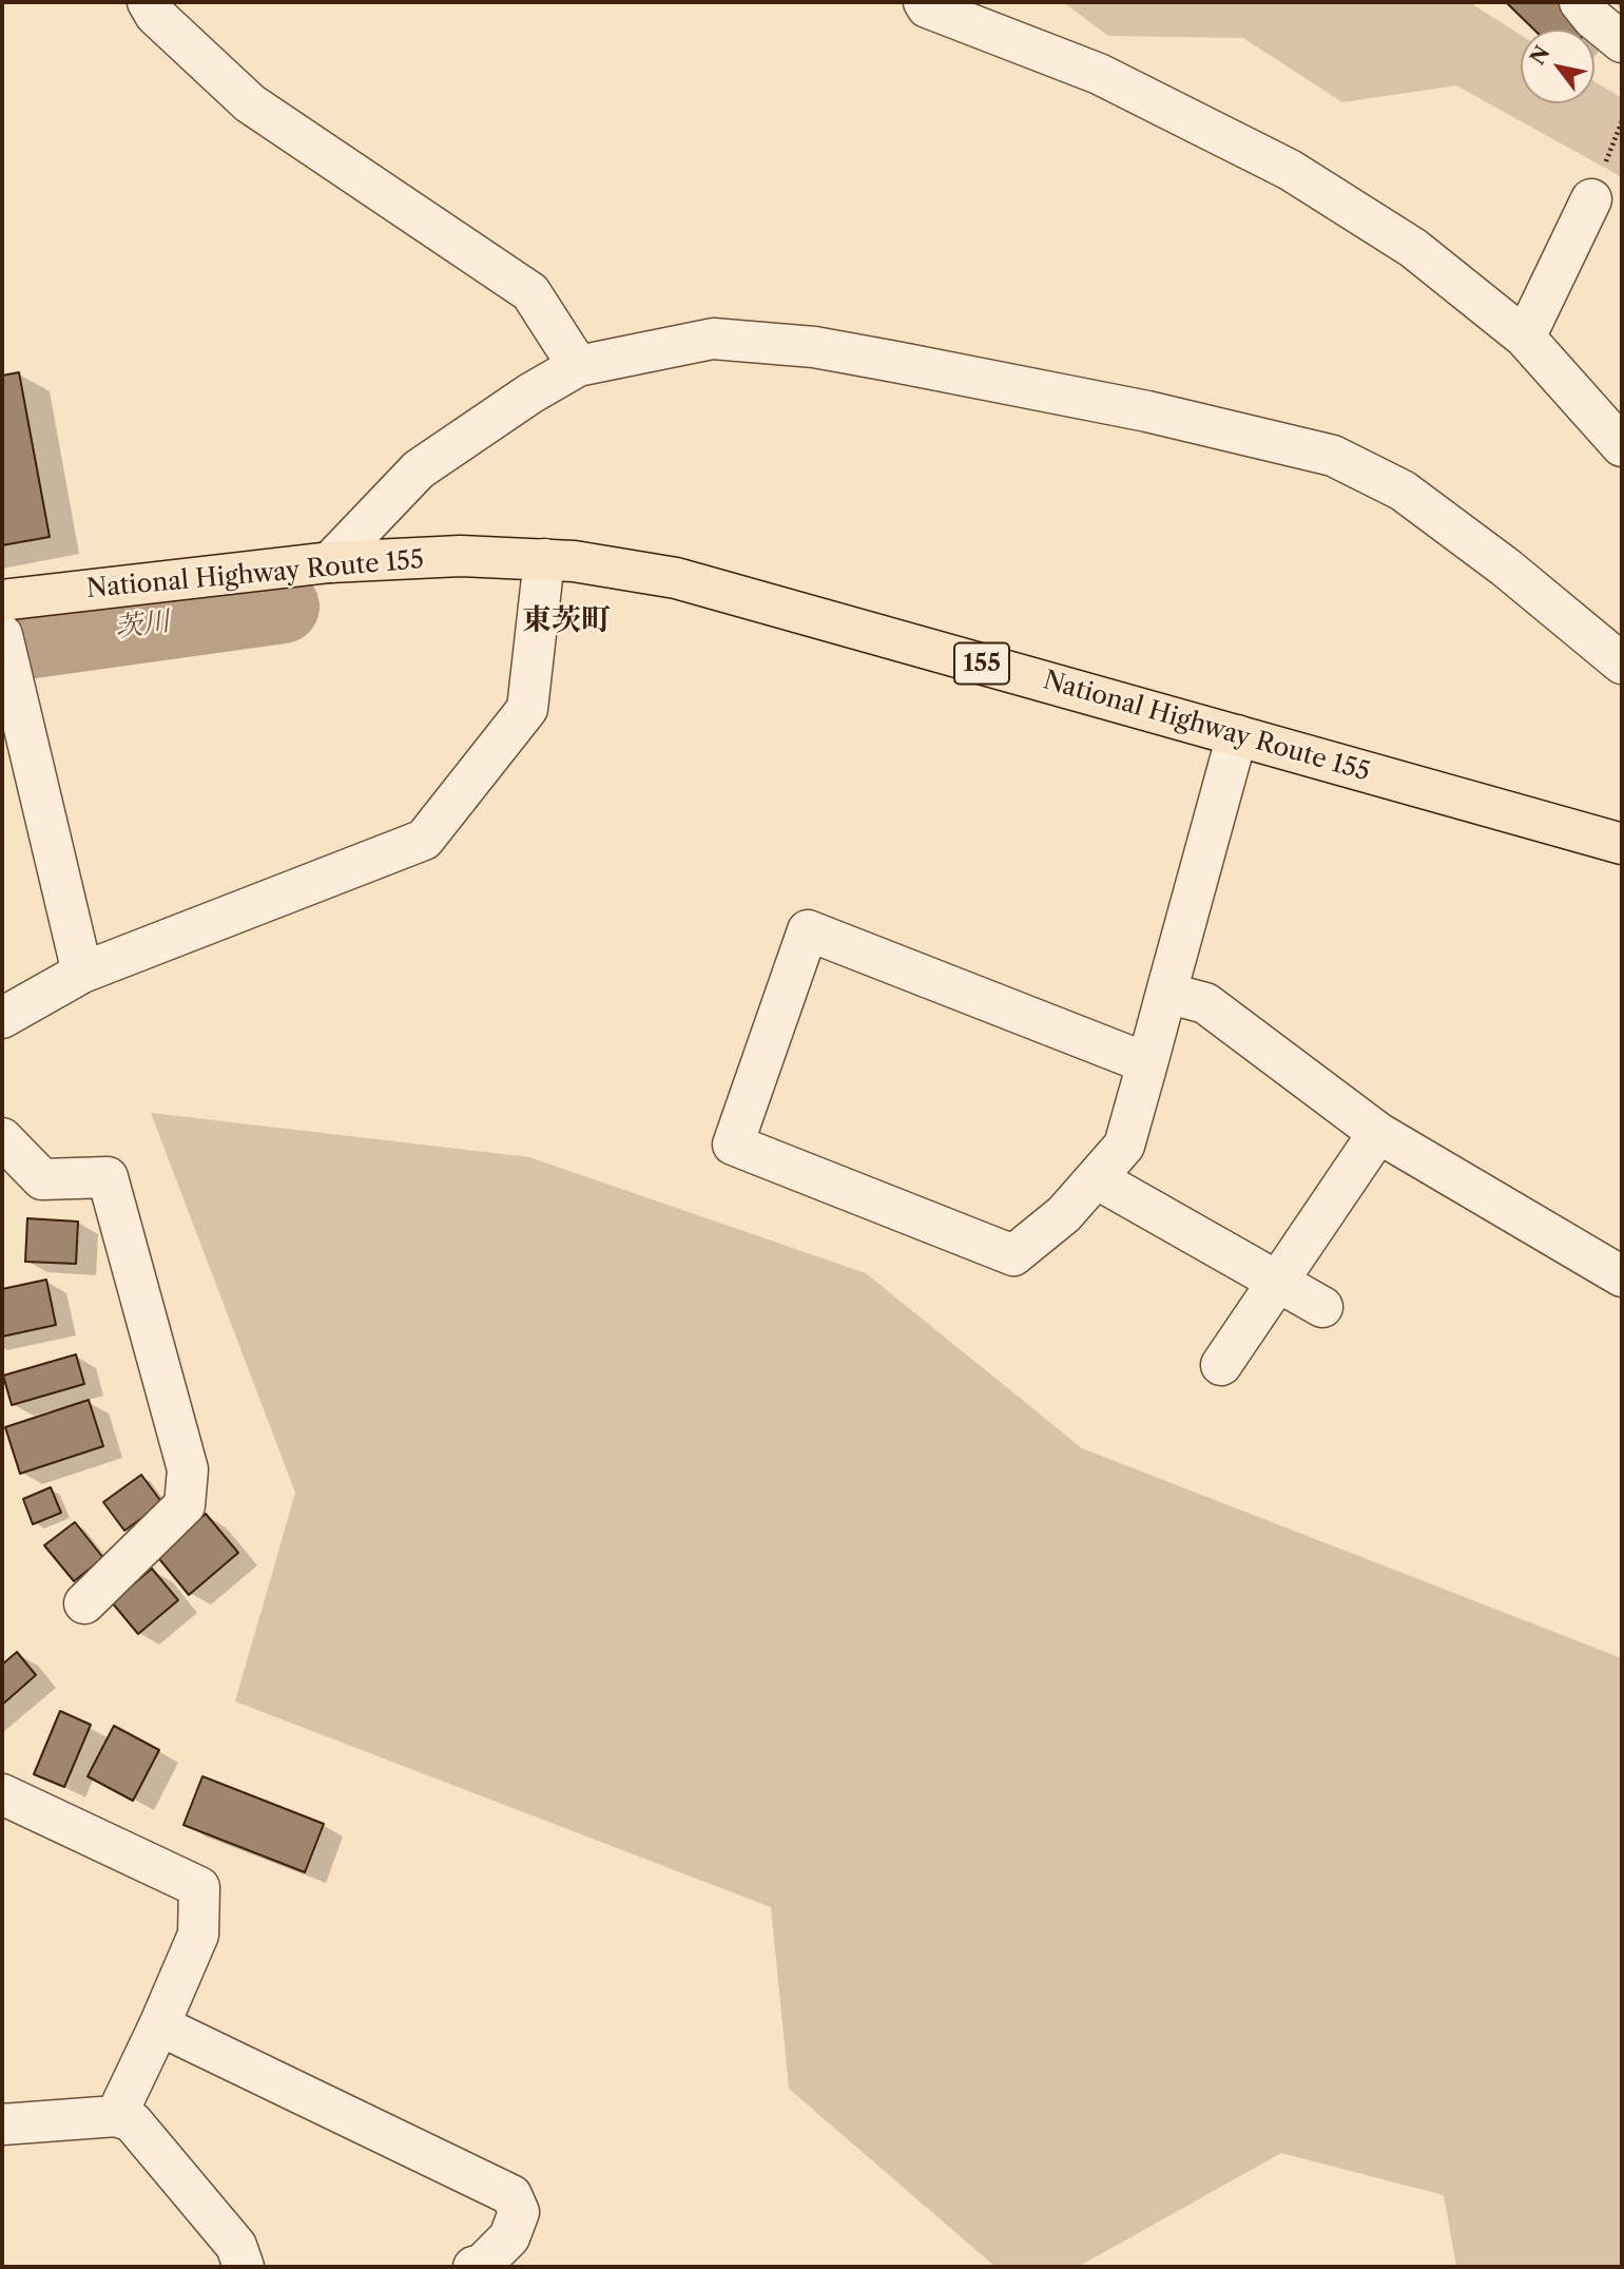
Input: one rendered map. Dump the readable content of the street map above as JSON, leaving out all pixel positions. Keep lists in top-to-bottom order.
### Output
{
  "streets": {
    "highway": ["National Highway Route 155", "155"]
  },
  "districts": ["東茨町"],
  "water": ["茨川"],
  "north": "top left"
}
